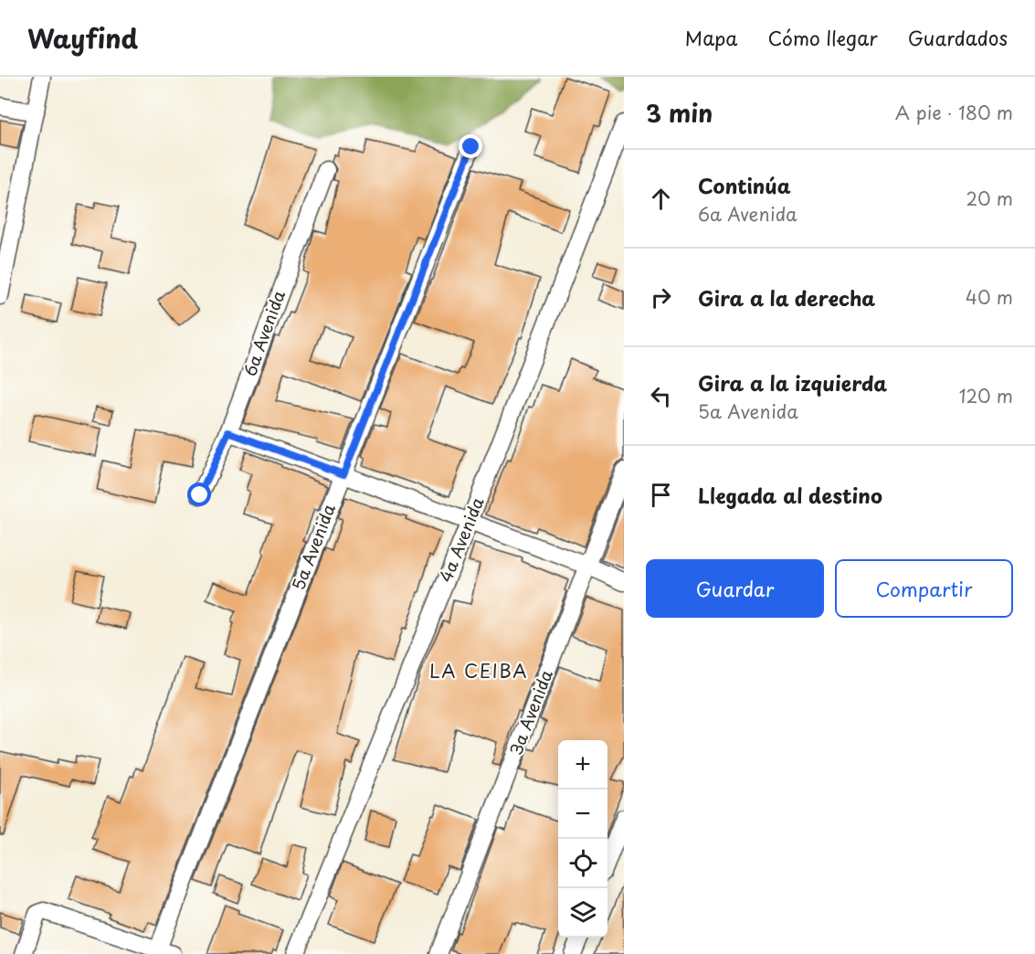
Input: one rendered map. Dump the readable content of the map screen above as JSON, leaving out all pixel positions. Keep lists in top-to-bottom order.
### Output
{
  "streets": {
    "street": [
      "6a Avenida",
      "4a Avenida",
      "5a Avenida",
      "3a Avenida"
    ]
  },
  "districts": ["LA CEIBA"],
  "page": {
    "header": "Wayfind",
    "nav": ["Mapa", "Cómo llegar", "Guardados"],
    "heading": ["3 min", "A pie · 180 m"],
    "list": [
      ["Continúa", "6a Avenida", "20 m"],
      ["Gira a la derecha", "40 m"],
      ["Gira a la izquierda", "5a Avenida", "120 m"],
      "Llegada al destino"
    ],
    "buttons": ["Guardar", "Compartir"],
    "map_buttons": ["+", "−"]
  }
}
